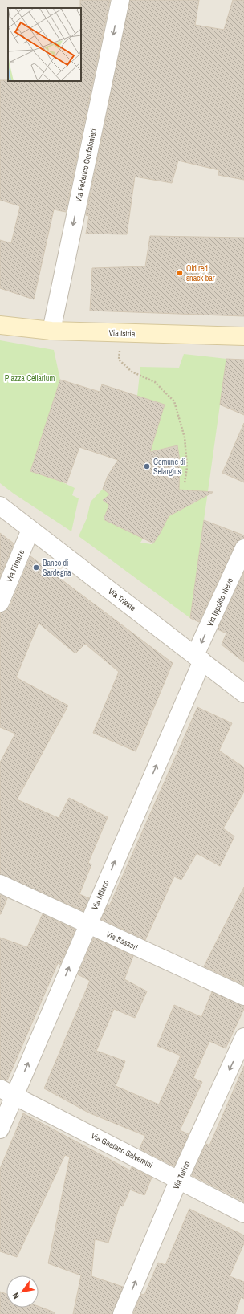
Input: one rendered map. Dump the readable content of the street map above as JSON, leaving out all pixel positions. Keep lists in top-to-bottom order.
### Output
{
  "streets": {
    "main road": ["Via Istria"],
    "street": [
      "Via Federico Confalonieri",
      "Via Firenze",
      "Via Trieste",
      "Via Ippolito Nievo",
      "Via Milano",
      "Via Sassari",
      "Via Gaetano Salvemini",
      "Via Torino"
    ]
  },
  "crossings": [
    ["Via Federico Confalonieri", "Via Istria"],
    ["Via Firenze", "Via Trieste"],
    ["Via Trieste", "Via Ippolito Nievo"],
    ["Via Trieste", "Via Milano"],
    ["Via Ippolito Nievo", "Via Milano"],
    ["Via Milano", "Via Sassari"],
    ["Via Milano", "Via Gaetano Salvemini"],
    ["Via Gaetano Salvemini", "Via Torino"]
  ],
  "one_way": ["Via Federico Confalonieri", "Via Ippolito Nievo", "Via Milano"],
  "parks": ["Piazza Cellarium"],
  "places": ["Old red snack bar", "Comune di Selargius", "Banco di Sardegna"],
  "north": "bottom left"
}
